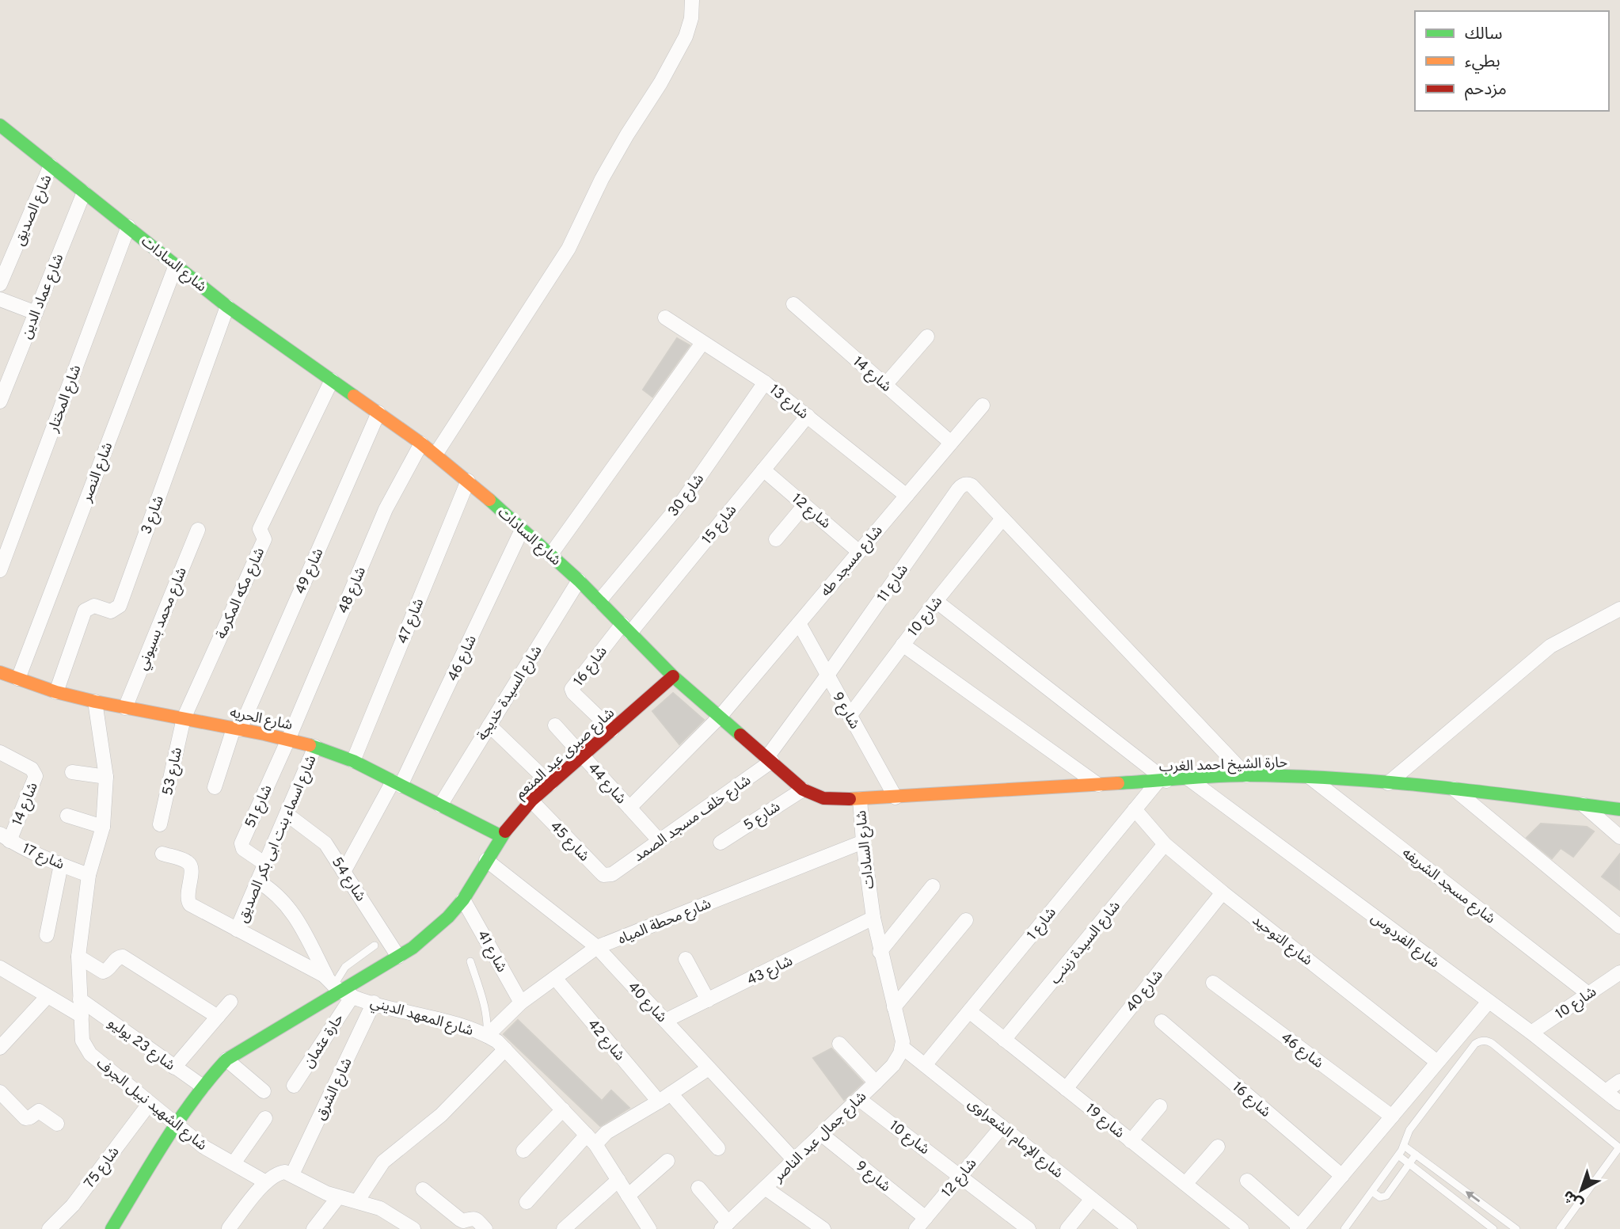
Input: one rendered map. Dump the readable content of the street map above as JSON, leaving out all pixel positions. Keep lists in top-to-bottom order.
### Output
{
  "streets": {
    "street": [
      "شارع الصديق",
      "شارع السادات",
      "شارع عماد الدين",
      "شارع 14",
      "شارع المختار",
      "شارع 13",
      "شارع النصر",
      "شارع 30",
      "شارع 12",
      "شارع 3",
      "شارع 15",
      "شارع مسجد طه",
      "شارع 49",
      "شارع 11",
      "شارع 48",
      "شارع مكه المكرمة",
      "شارع 10",
      "شارع محمد بسيوني",
      "شارع 47",
      "شارع 46",
      "شارع 16",
      "شارع السيدة خديجة",
      "شارع 9",
      "شارع الحريه",
      "شارع صبرى عبد المنعم",
      "حارة الشيخ احمد الغرب",
      "شارع 53",
      "شارع 44",
      "شارع 51",
      "شارع 5",
      "شارع خلف مسجد الصمد",
      "شارع اسماء بنت ابى بكر الصديق",
      "شارع 45",
      "شارع 17",
      "شارع 54",
      "شارع مسجد الشريفه",
      "شارع محطة المياه",
      "شارع 1",
      "شارع التوحيد",
      "شارع الفردوس",
      "شارع السيدة زينب",
      "شارع 41",
      "شارع 43",
      "شارع 40",
      "شارع المعهد الديني",
      "شارع 42",
      "حارة عثمان",
      "شارع 23 يوليو",
      "شارع الشرق",
      "شارع الشهيد نبيل الجرف",
      "شارع 19",
      "شارع جمال عبد الناصر",
      "شارع الإمام الشعراوى",
      "شارع 75"
    ]
  },
  "crossings": [
    ["شارع الصديق", "شارع السادات"],
    ["شارع السادات", "شارع عماد الدين"],
    ["شارع السادات", "شارع المختار"],
    ["شارع السادات", "شارع النصر"],
    ["شارع السادات", "شارع 30"],
    ["شارع السادات", "شارع 3"],
    ["شارع السادات", "شارع 15"],
    ["شارع السادات", "شارع مسجد طه"],
    ["شارع السادات", "شارع 49"],
    ["شارع السادات", "شارع 11"],
    ["شارع السادات", "شارع 48"],
    ["شارع السادات", "شارع مكه المكرمة"],
    ["شارع السادات", "شارع 47"],
    ["شارع السادات", "شارع 46"],
    ["شارع السادات", "شارع 16"],
    ["شارع السادات", "شارع السيدة خديجة"],
    ["شارع السادات", "شارع صبرى عبد المنعم"],
    ["شارع السادات", "حارة الشيخ احمد الغرب"],
    ["شارع السادات", "شارع 5"],
    ["شارع السادات", "شارع خلف مسجد الصمد"],
    ["شارع السادات", "شارع محطة المياه"],
    ["شارع السادات", "شارع 43"],
    ["شارع السادات", "شارع جمال عبد الناصر"],
    ["شارع السادات", "شارع الإمام الشعراوى"],
    ["شارع 14", "شارع مسجد طه"],
    ["شارع 14", "شارع 17"],
    ["شارع 13", "شارع 30"],
    ["شارع 13", "شارع 15"],
    ["شارع 13", "شارع مسجد طه"],
    ["شارع النصر", "شارع الحريه"],
    ["شارع 12", "شارع 15"],
    ["شارع 12", "شارع مسجد طه"],
    ["شارع 12", "شارع 10"],
    ["شارع 12", "شارع 9"],
    ["شارع 12", "شارع الإمام الشعراوى"],
    ["شارع 3", "شارع الحريه"],
    ["شارع 15", "شارع 16"],
    ["شارع مسجد طه", "شارع 9"],
    ["شارع مسجد طه", "شارع 44"],
    ["شارع 49", "شارع الحريه"],
    ["شارع 11", "شارع 10"],
    ["شارع 11", "شارع 9"],
    ["شارع 11", "شارع خلف مسجد الصمد"],
    ["شارع 48", "شارع الحريه"],
    ["شارع 48", "شارع 51"],
    ["شارع مكه المكرمة", "شارع الحريه"],
    ["شارع مكه المكرمة", "شارع 53"],
    ["شارع 10", "شارع 9"],
    ["شارع 10", "شارع مسجد الشريفه"],
    ["شارع 10", "شارع الفردوس"],
    ["شارع 10", "شارع جمال عبد الناصر"],
    ["شارع محمد بسيوني", "شارع الحريه"],
    ["شارع 47", "شارع الحريه"],
    ["شارع 46", "شارع الحريه"],
    ["شارع 46", "شارع 54"],
    ["شارع 16", "شارع صبرى عبد المنعم"],
    ["شارع السيدة خديجة", "شارع الحريه"],
    ["شارع 9", "حارة الشيخ احمد الغرب"],
    ["شارع 9", "شارع جمال عبد الناصر"],
    ["شارع الحريه", "شارع صبرى عبد المنعم"],
    ["شارع الحريه", "شارع 53"],
    ["شارع الحريه", "شارع 51"],
    ["شارع الحريه", "شارع اسماء بنت ابى بكر الصديق"],
    ["شارع الحريه", "شارع الشهيد نبيل الجرف"],
    ["شارع صبرى عبد المنعم", "شارع 44"],
    ["شارع صبرى عبد المنعم", "شارع 45"],
    ["شارع صبرى عبد المنعم", "شارع 54"],
    ["شارع صبرى عبد المنعم", "شارع 41"],
    ["شارع صبرى عبد المنعم", "شارع 40"],
    ["شارع صبرى عبد المنعم", "شارع المعهد الديني"],
    ["شارع صبرى عبد المنعم", "حارة عثمان"],
    ["شارع صبرى عبد المنعم", "شارع 23 يوليو"],
    ["شارع صبرى عبد المنعم", "شارع الشهيد نبيل الجرف"],
    ["حارة الشيخ احمد الغرب", "شارع مسجد الشريفه"],
    ["حارة الشيخ احمد الغرب", "شارع 1"],
    ["حارة الشيخ احمد الغرب", "شارع الفردوس"],
    ["شارع 44", "شارع خلف مسجد الصمد"],
    ["شارع 51", "شارع اسماء بنت ابى بكر الصديق"],
    ["شارع خلف مسجد الصمد", "شارع 45"],
    ["شارع اسماء بنت ابى بكر الصديق", "شارع 54"],
    ["شارع اسماء بنت ابى بكر الصديق", "شارع المعهد الديني"],
    ["شارع 17", "شارع الشهيد نبيل الجرف"],
    ["شارع محطة المياه", "شارع 41"],
    ["شارع محطة المياه", "شارع 40"],
    ["شارع محطة المياه", "شارع المعهد الديني"],
    ["شارع محطة المياه", "شارع 42"],
    ["شارع 1", "شارع التوحيد"],
    ["شارع 1", "شارع 19"],
    ["شارع 1", "شارع الإمام الشعراوى"],
    ["شارع التوحيد", "شارع السيدة زينب"],
    ["شارع التوحيد", "شارع 40"],
    ["شارع السيدة زينب", "شارع 19"],
    ["شارع 43", "شارع 40"],
    ["شارع 40", "شارع 19"],
    ["شارع 40", "شارع جمال عبد الناصر"],
    ["شارع المعهد الديني", "حارة عثمان"],
    ["شارع المعهد الديني", "شارع الشرق"],
    ["شارع 23 يوليو", "شارع الشهيد نبيل الجرف"],
    ["شارع الشهيد نبيل الجرف", "شارع 75"],
    ["شارع جمال عبد الناصر", "شارع الإمام الشعراوى"]
  ],
  "legend": ["سالك", "بطيء", "مزدحم"],
  "north": "bottom left"
}
